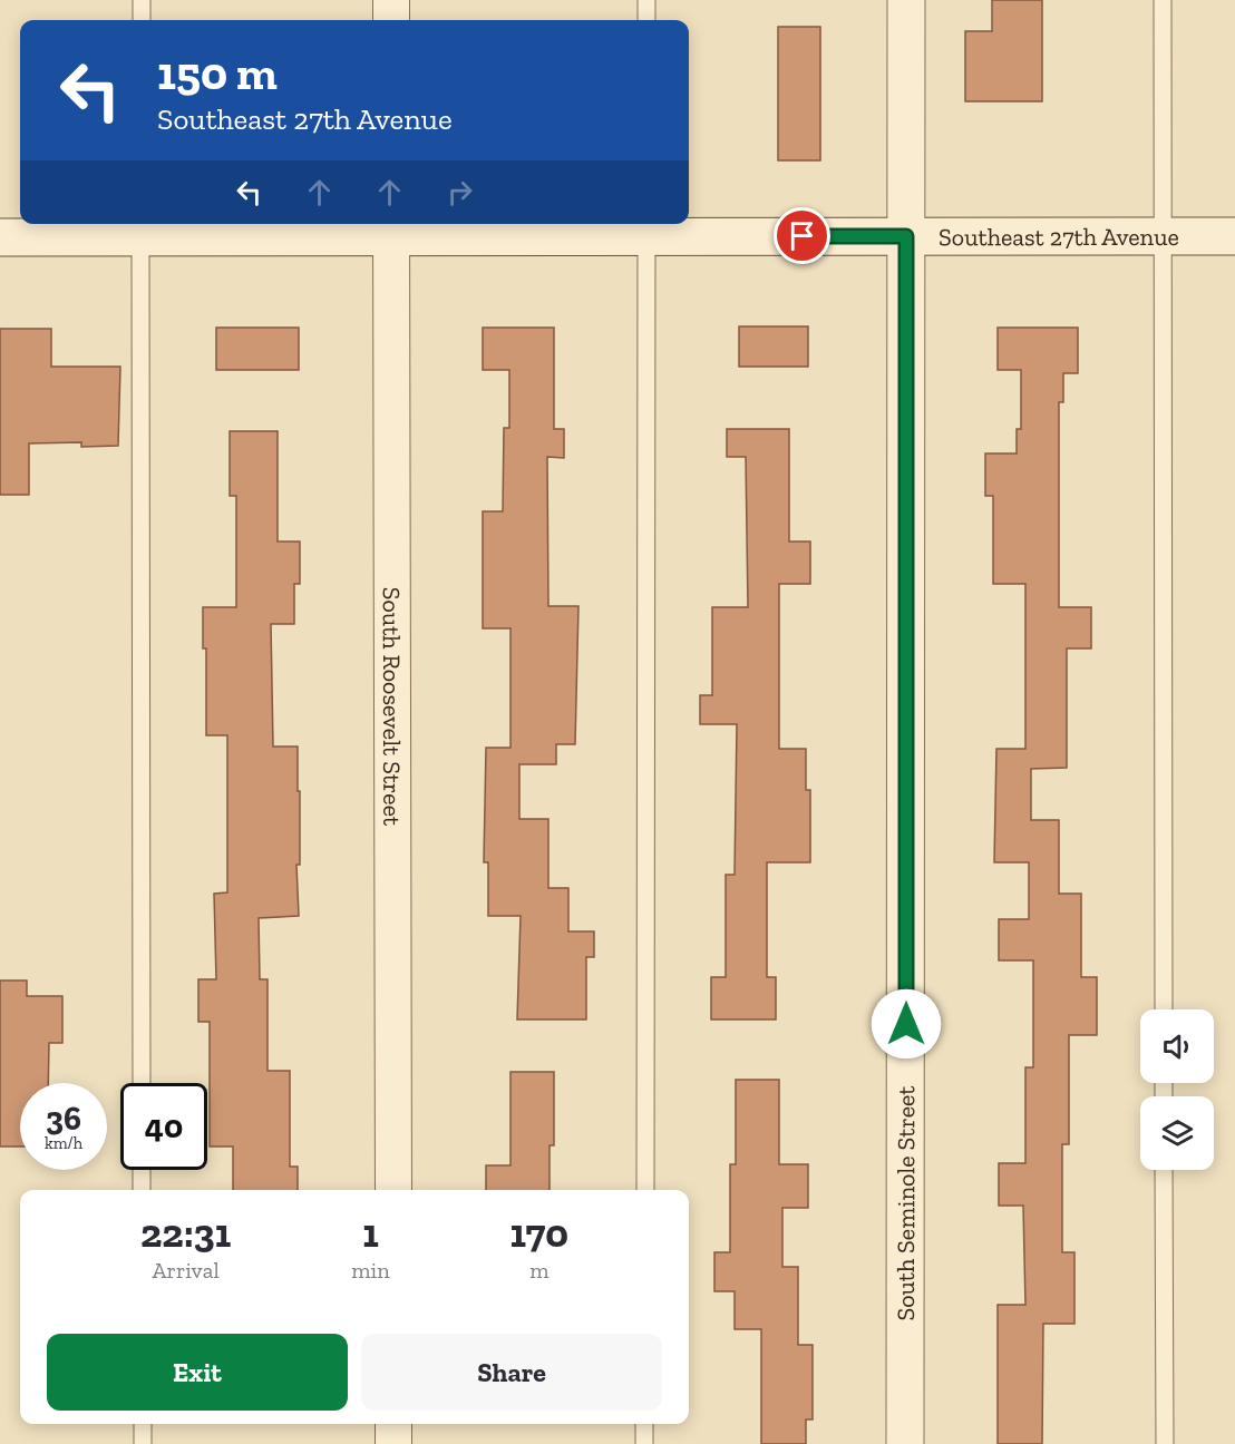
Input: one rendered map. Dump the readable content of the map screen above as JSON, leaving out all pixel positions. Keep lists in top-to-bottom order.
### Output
{
  "streets": {
    "street": ["Southeast 27th Avenue", "South Roosevelt Street", "South Seminole Street"]
  },
  "crossings": [
    ["Southeast 27th Avenue", "South Roosevelt Street"],
    ["Southeast 27th Avenue", "South Seminole Street"]
  ],
  "page": {
    "turn": ["150 m", "Southeast 27th Avenue"],
    "speed": "36 km/h",
    "limit": "40",
    "eta": [
      "22:31",
      "Arrival",
      "1",
      "min",
      "170",
      "m"
    ],
    "buttons": ["Exit", "Share"]
  }
}
